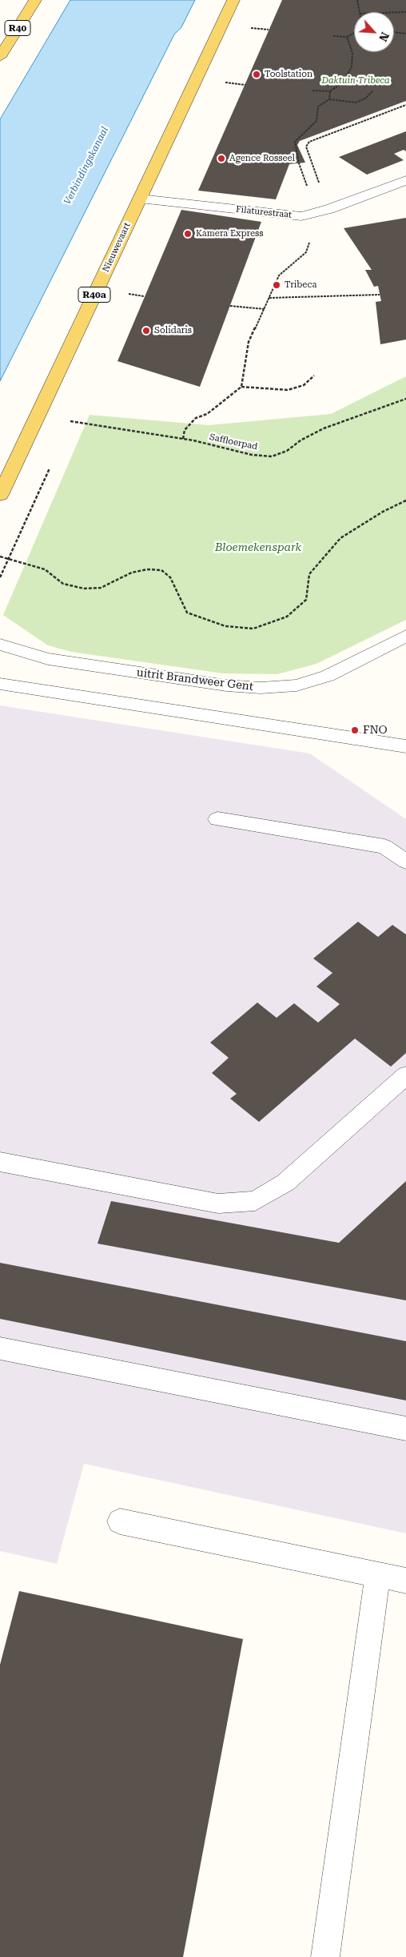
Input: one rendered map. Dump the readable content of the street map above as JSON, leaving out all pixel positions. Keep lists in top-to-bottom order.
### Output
{
  "streets": {
    "main road": ["R40", "Nieuwevaart", "R40a"],
    "street": ["Filaturestraat"],
    "lane": ["uitrit Brandweer Gent"],
    "path": ["Saffloerpad"]
  },
  "crossings": [
    ["Filaturestraat", "Nieuwevaart"]
  ],
  "water": ["Verbindingskanaal"],
  "parks": ["Daktuin Tribeca", "Bloemekenspark"],
  "places": [
    "Toolstation",
    "Agence Rosseel",
    "Kamera Express",
    "Tribeca",
    "Solidaris",
    "FNO"
  ],
  "north": "bottom right"
}
